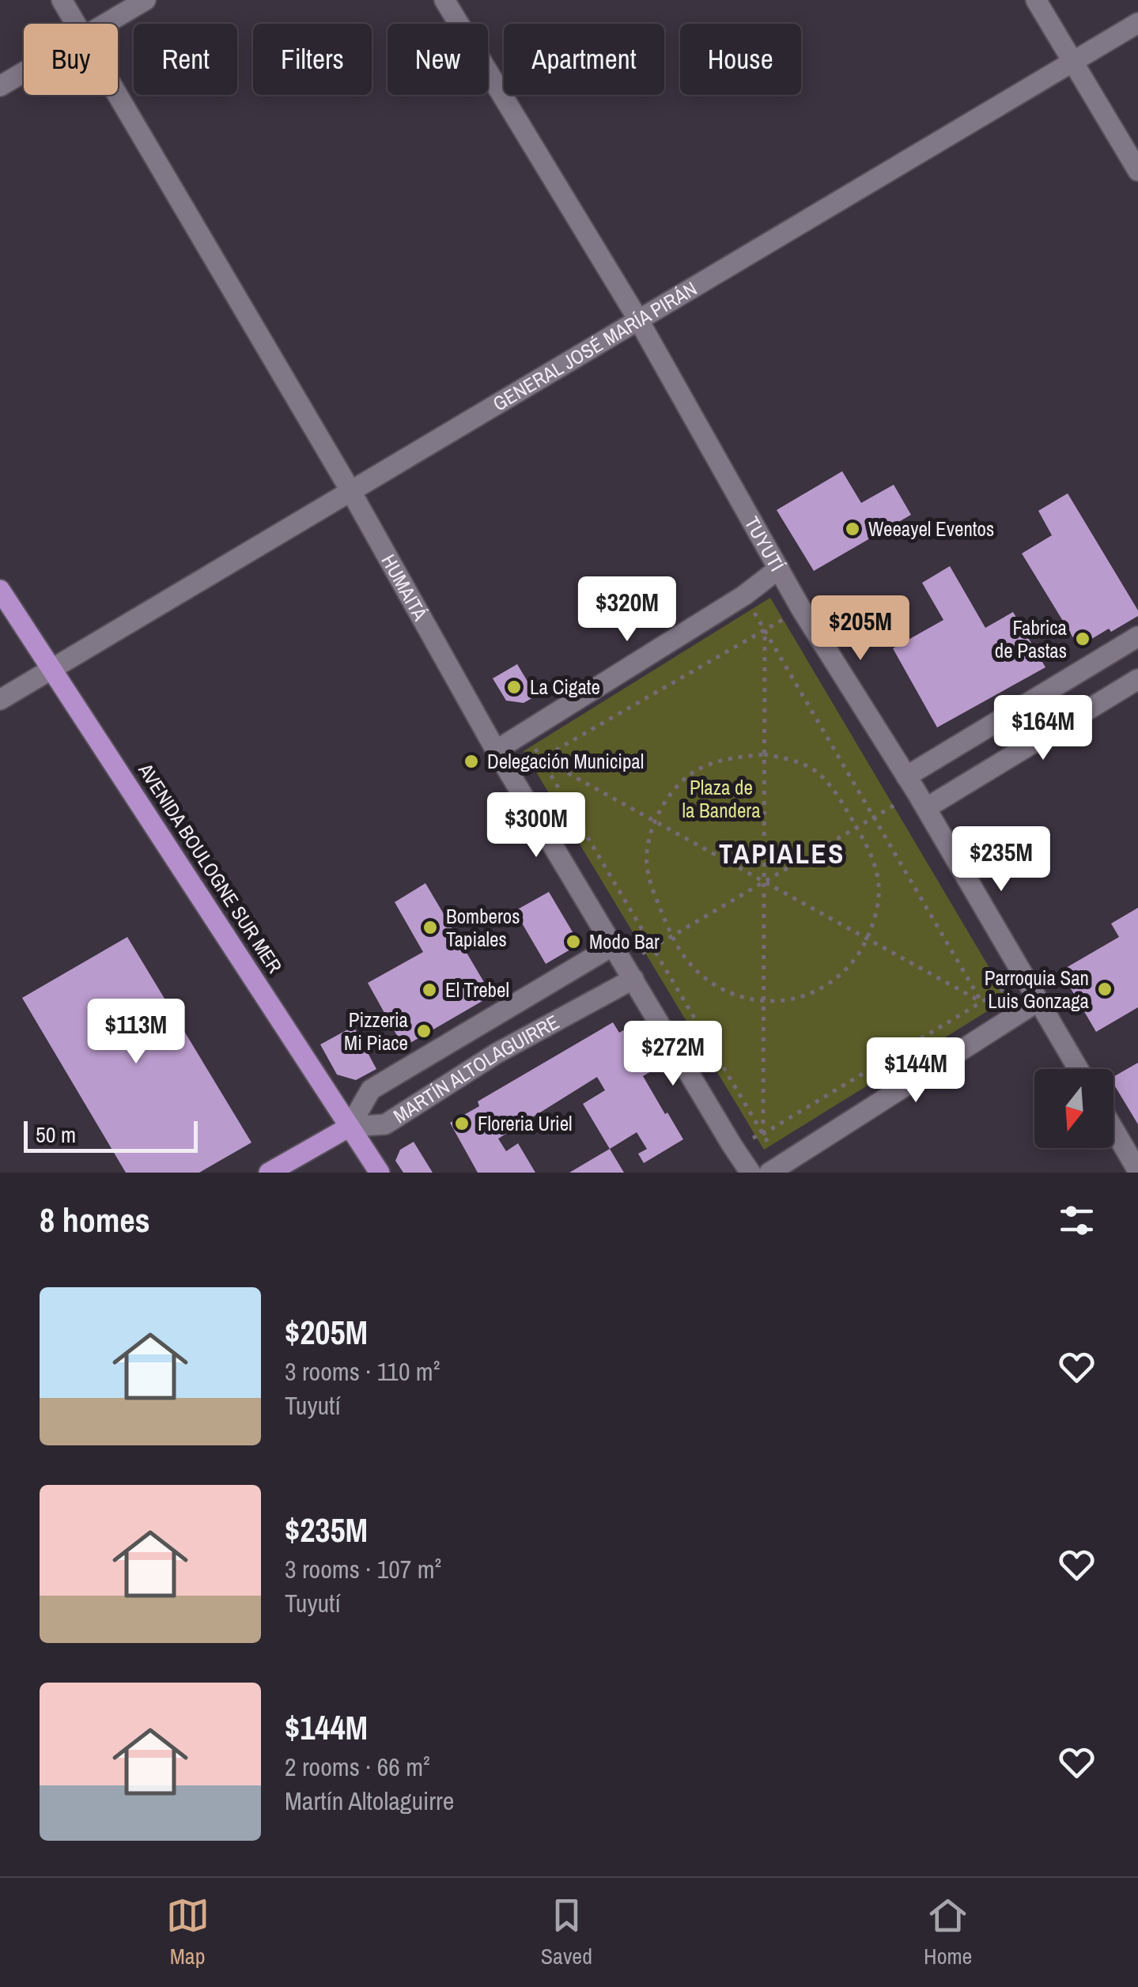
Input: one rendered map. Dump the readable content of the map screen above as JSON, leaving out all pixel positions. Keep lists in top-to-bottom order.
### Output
{
  "streets": {
    "main road": ["AVENIDA BOULOGNE SUR MER"],
    "street": [
      "GENERAL JOSÉ MARÍA PIRÁN",
      "TUYUTÍ",
      "HUMAITÁ",
      "MARTÍN ALTOLAGUIRRE"
    ]
  },
  "crossings": [
    ["GENERAL JOSÉ MARÍA PIRÁN", "TUYUTÍ"],
    ["GENERAL JOSÉ MARÍA PIRÁN", "HUMAITÁ"],
    ["GENERAL JOSÉ MARÍA PIRÁN", "AVENIDA BOULOGNE SUR MER"],
    ["HUMAITÁ", "MARTÍN ALTOLAGUIRRE"],
    ["AVENIDA BOULOGNE SUR MER", "MARTÍN ALTOLAGUIRRE"]
  ],
  "districts": ["TAPIALES"],
  "parks": ["Plaza de la Bandera"],
  "places": [
    "Weeayel Eventos",
    "Fabrica de Pastas",
    "La Cigate",
    "Delegación Municipal",
    "Bomberos Tapiales",
    "Modo Bar",
    "Parroquia San Luis Gonzaga",
    "El Trebel",
    "Pizzeria Mi Piace",
    "Floreria Uriel"
  ],
  "scale_bar": "50 m",
  "north": "bottom",
  "page": {
    "chip": [
      "Buy",
      "Rent",
      "Filters",
      "New",
      "Apartment",
      "House"
    ],
    "price": [
      "$320M",
      "$205M",
      "$164M",
      "$300M",
      "$235M",
      "$113M",
      "$272M",
      "$144M"
    ],
    "scale": "50 m",
    "heading": "8 homes",
    "list": [
      {
        "name": "$205M",
        "note": "3 rooms · 110 m² · Tuyutí"
      },
      {
        "name": "$235M",
        "note": "3 rooms · 107 m² · Tuyutí"
      },
      {
        "name": "$144M",
        "note": "2 rooms · 66 m² · Martín Altolaguirre"
      }
    ],
    "tabs": ["Map", "Saved", "Home"]
  }
}
